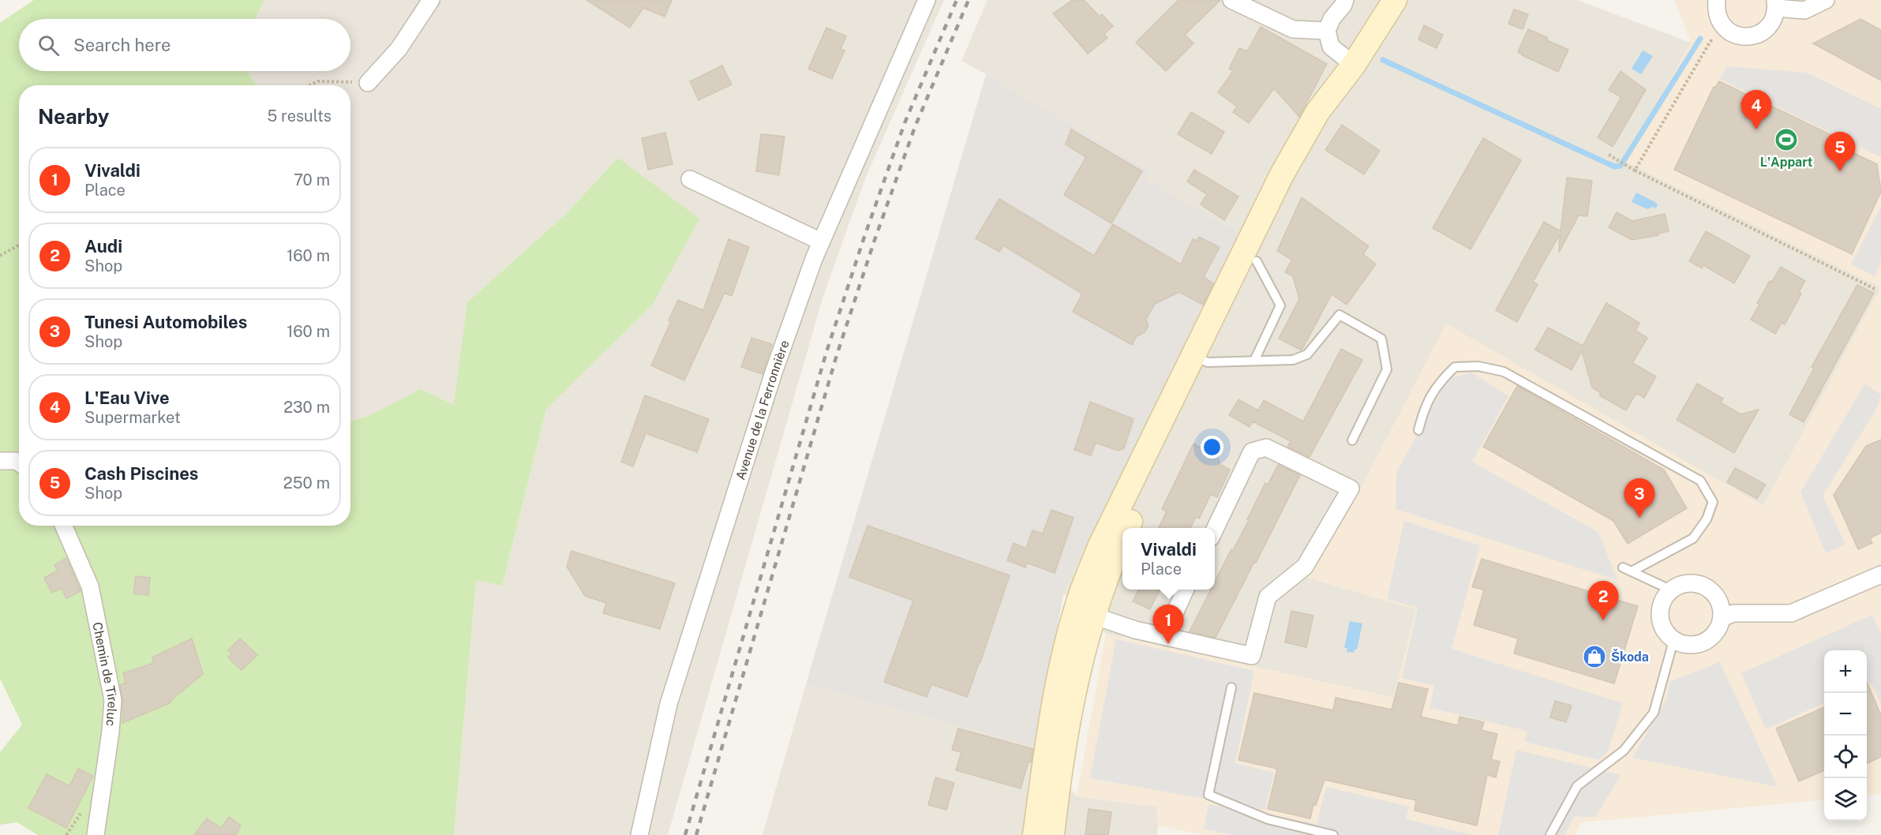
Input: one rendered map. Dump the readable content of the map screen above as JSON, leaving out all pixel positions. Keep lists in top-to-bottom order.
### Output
{
  "streets": {
    "street": ["Avenue de la Ferronnière", "Chemin de Tireluc"]
  },
  "places": {
    "sports": ["L'Appart"],
    "shop": ["Škoda"]
  },
  "page": {
    "search": "Search here",
    "heading": ["Nearby", "5 results"],
    "pins": [
      "4",
      "5",
      "3",
      "2",
      "1"
    ],
    "list": [
      {
        "mark": "1",
        "name": "Vivaldi",
        "note": "Place",
        "value": "70 m"
      },
      {
        "mark": "2",
        "name": "Audi",
        "note": "Shop",
        "value": "160 m"
      },
      {
        "mark": "3",
        "name": "Tunesi Automobiles",
        "note": "Shop",
        "value": "160 m"
      },
      {
        "mark": "4",
        "name": "L'Eau Vive",
        "note": "Supermarket",
        "value": "230 m"
      },
      {
        "mark": "5",
        "name": "Cash Piscines",
        "note": "Shop",
        "value": "250 m"
      }
    ],
    "popup": ["Vivaldi", "Place"],
    "map_buttons": ["+", "−"]
  }
}
